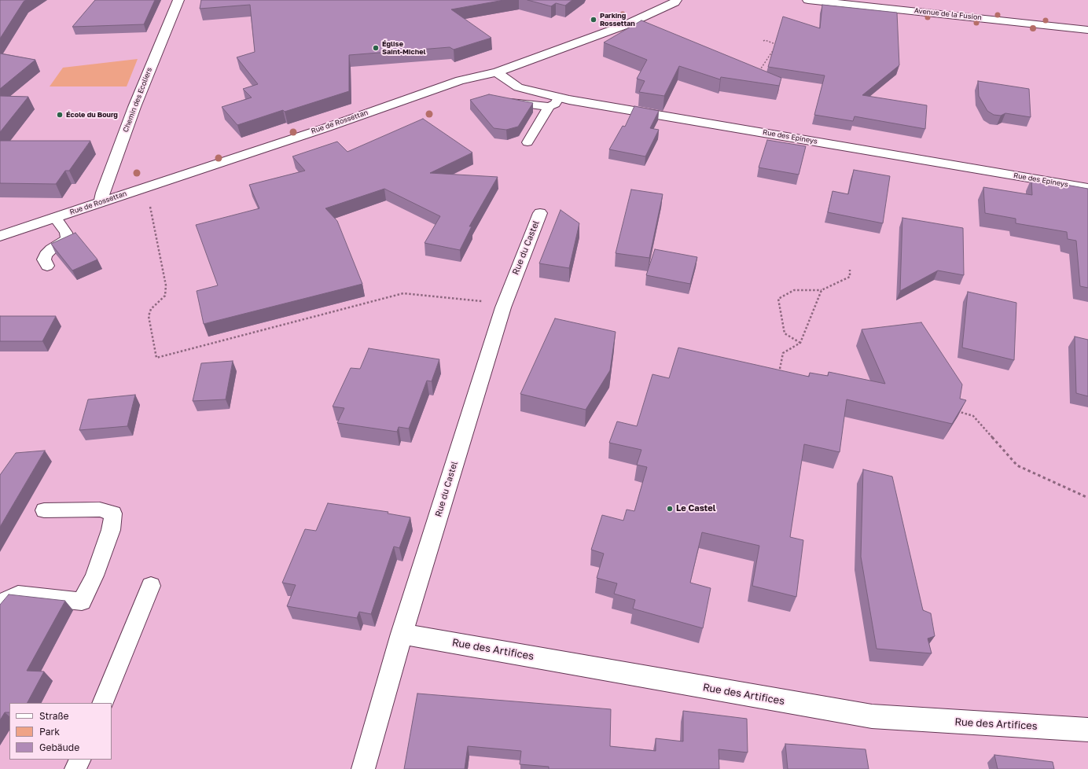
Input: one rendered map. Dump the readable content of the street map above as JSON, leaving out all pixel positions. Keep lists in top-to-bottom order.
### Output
{
  "streets": {
    "street": [
      "Avenue de la Fusion",
      "Chemin des Ecoliers",
      "Rue de Rossettan",
      "Rue des Epineys",
      "Rue du Castel",
      "Rue des Artifices"
    ]
  },
  "crossings": [
    ["Chemin des Ecoliers", "Rue de Rossettan"],
    ["Rue de Rossettan", "Rue des Epineys"],
    ["Rue du Castel", "Rue des Artifices"]
  ],
  "places": [
    "Parking Rossettan",
    "Église Saint-Michel",
    "École du Bourg",
    "Le Castel"
  ],
  "legend": ["Straße", "Park", "Gebäude"]
}
